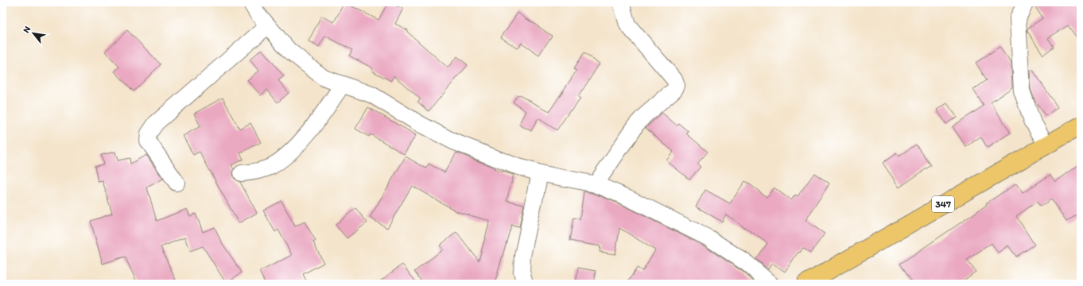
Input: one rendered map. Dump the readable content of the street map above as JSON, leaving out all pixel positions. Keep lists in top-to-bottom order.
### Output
{
  "streets": {
    "main road": ["347"]
  },
  "north": "top left"
}
